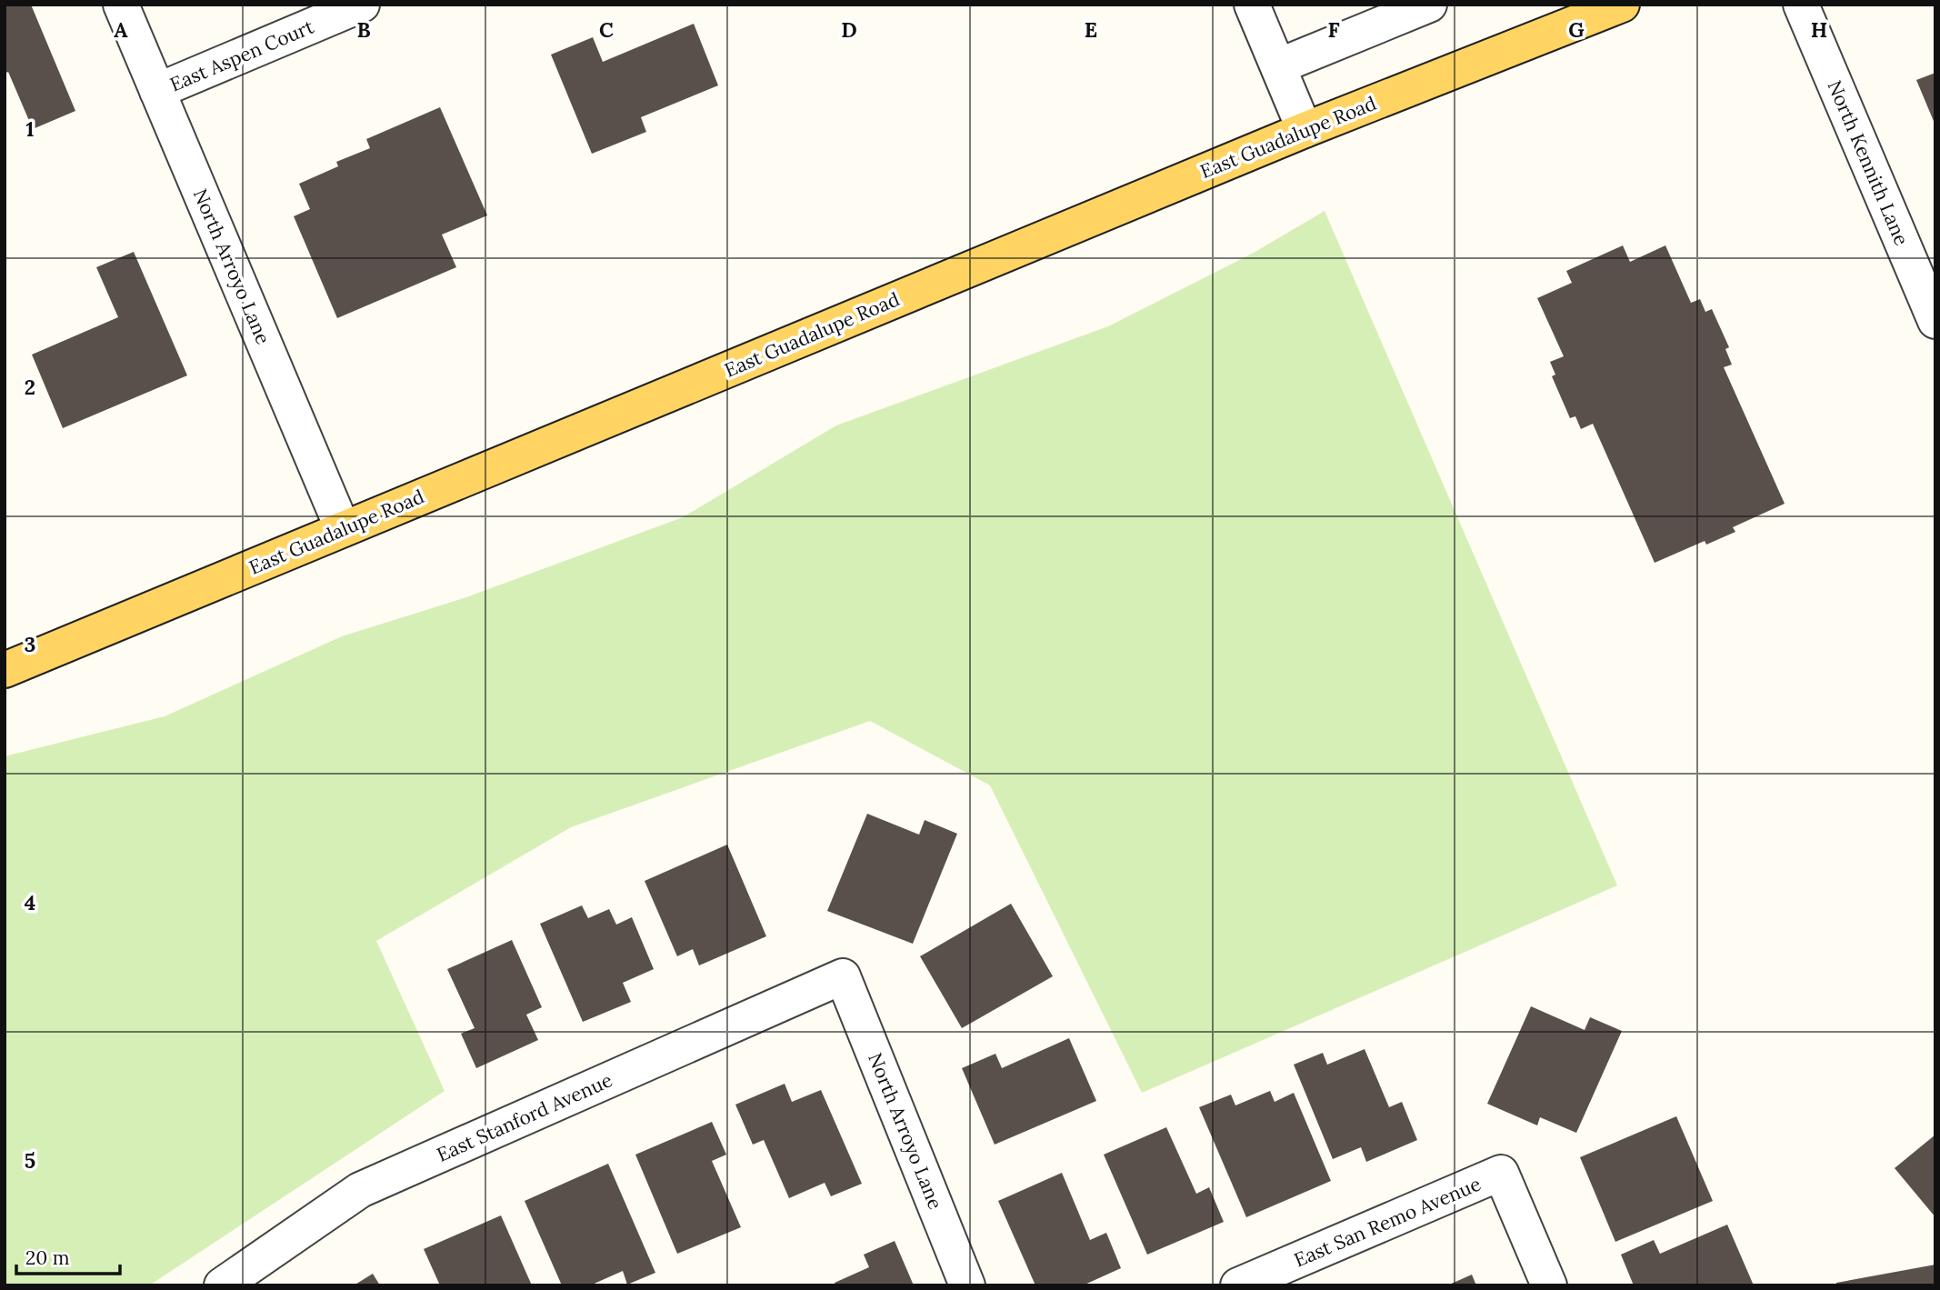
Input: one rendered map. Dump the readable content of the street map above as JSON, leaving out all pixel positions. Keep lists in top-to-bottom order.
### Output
{
  "streets": {
    "main road": ["East Guadalupe Road"],
    "street": [
      "East Aspen Court",
      "North Kennith Lane",
      "North Arroyo Lane",
      "East Stanford Avenue",
      "East San Remo Avenue"
    ]
  },
  "crossings": [
    ["East Aspen Court", "North Arroyo Lane"],
    ["East Guadalupe Road", "North Arroyo Lane"],
    ["North Arroyo Lane", "East Stanford Avenue"]
  ],
  "scale_bar": "20 m",
  "grid": {
    "columns": [
      "A",
      "B",
      "C",
      "D",
      "E",
      "F",
      "G",
      "H"
    ],
    "rows": [
      "1",
      "2",
      "3",
      "4",
      "5"
    ]
  }
}
